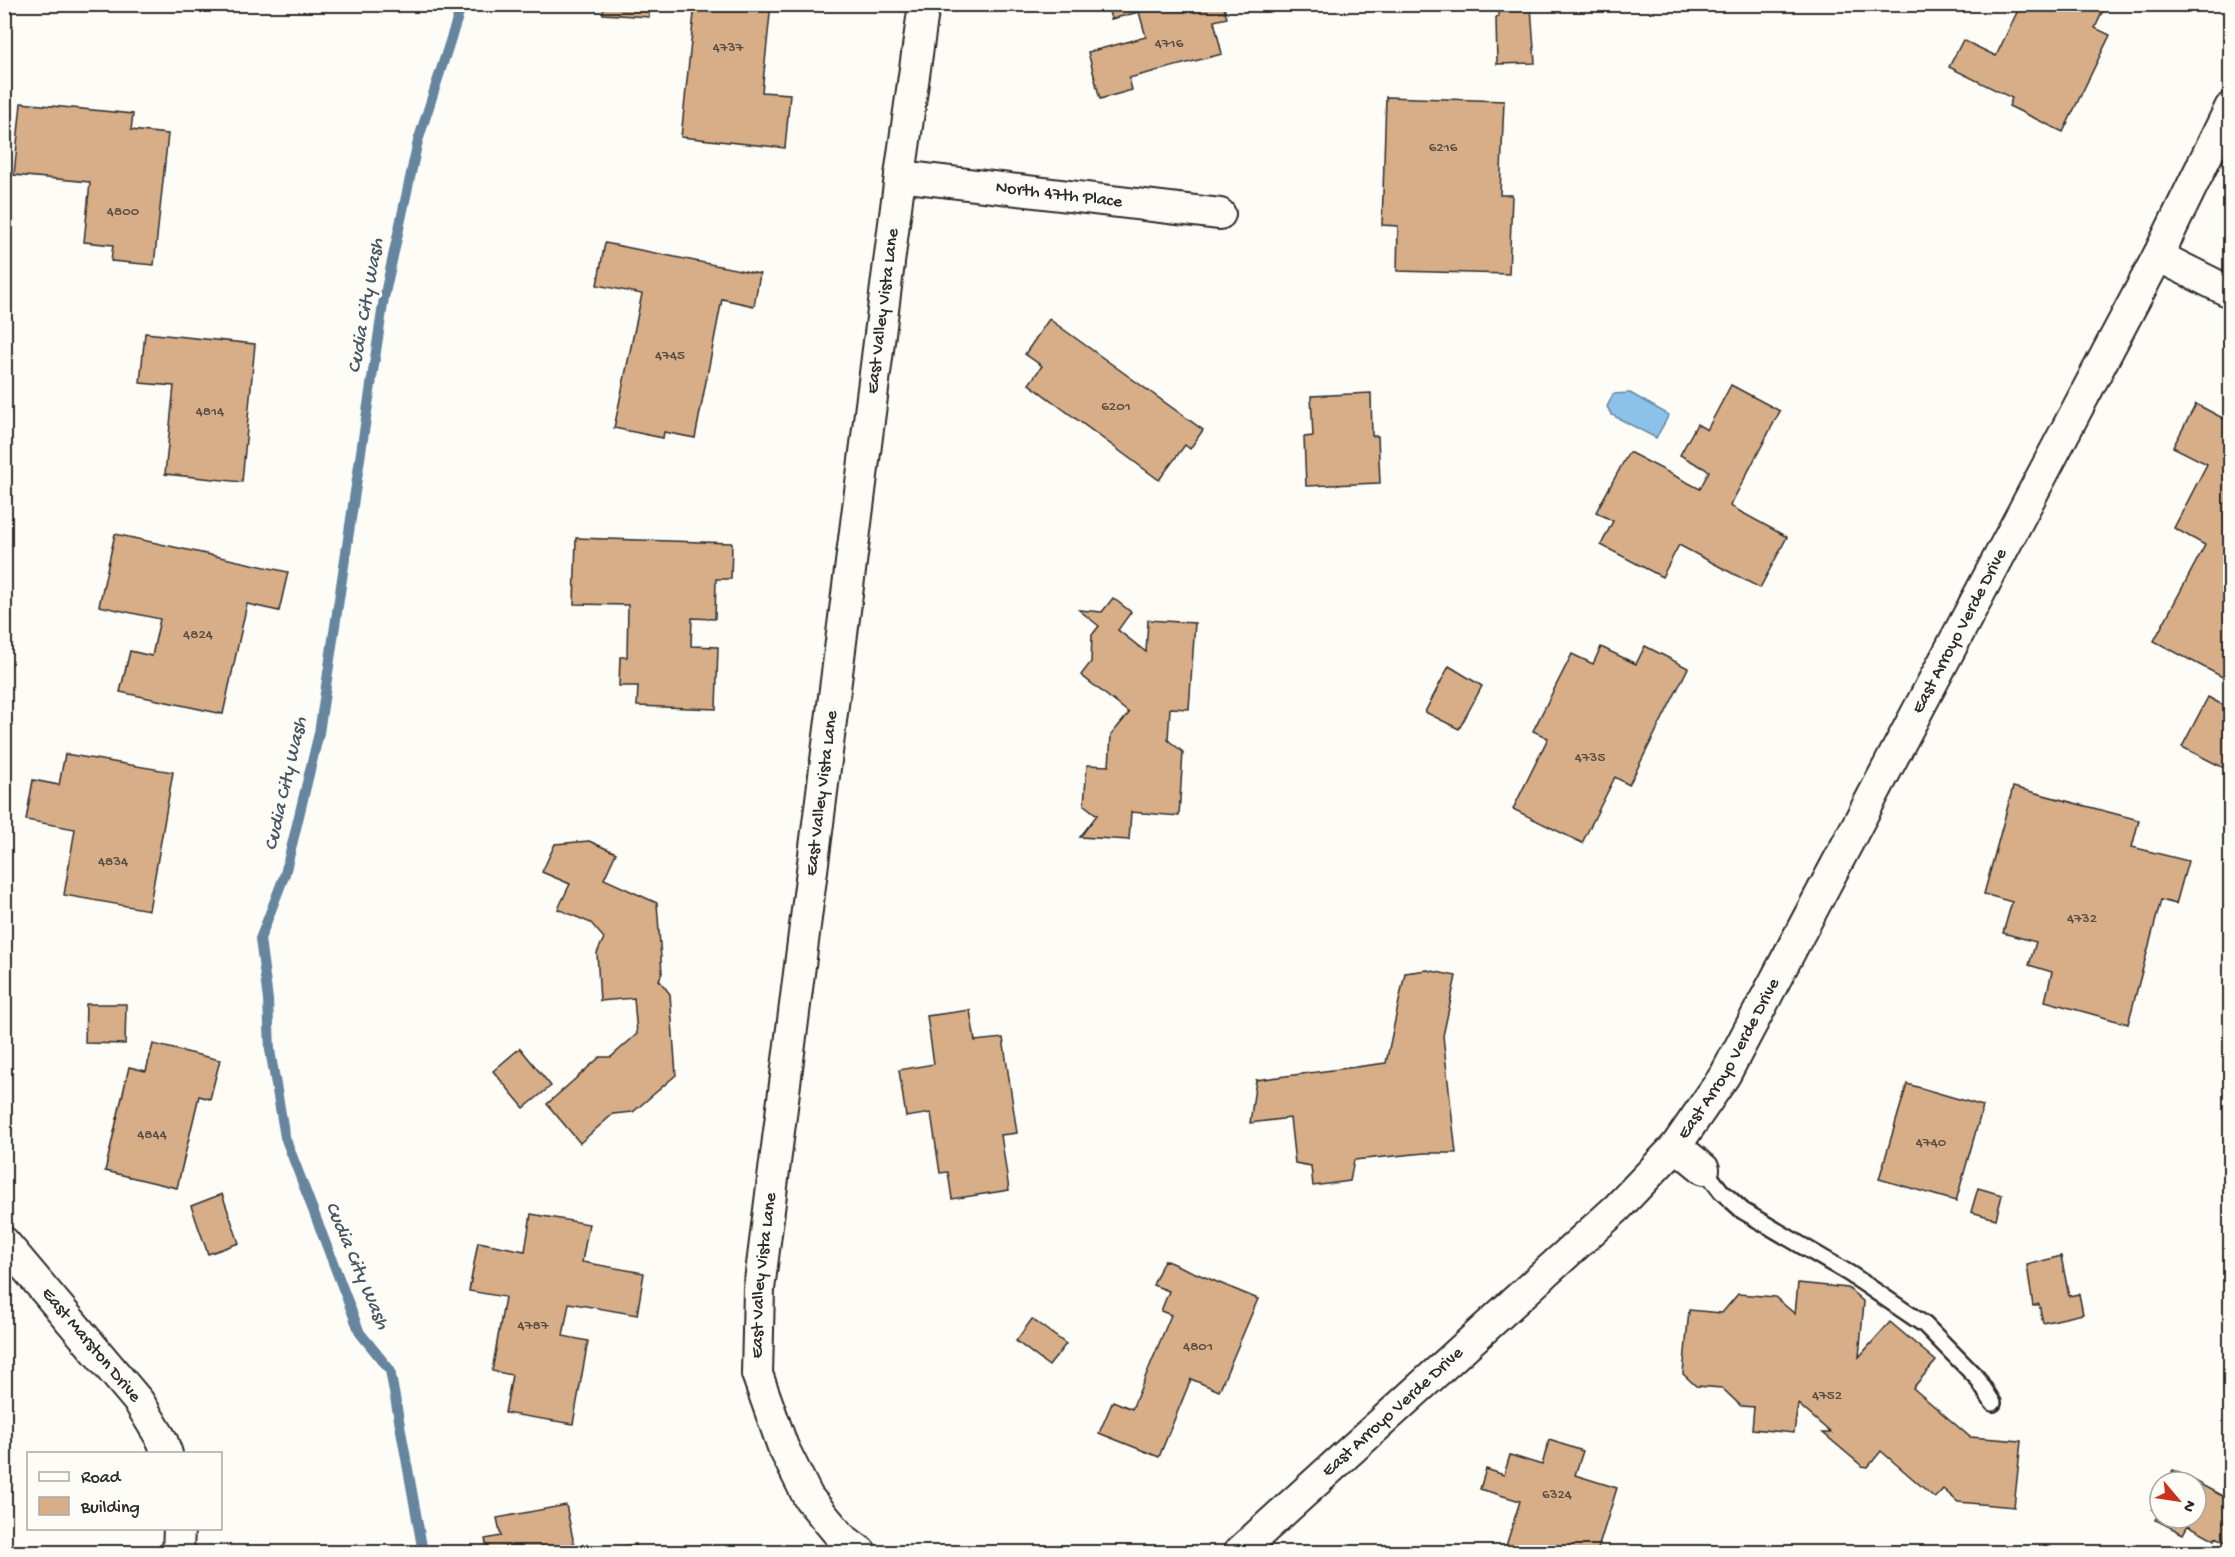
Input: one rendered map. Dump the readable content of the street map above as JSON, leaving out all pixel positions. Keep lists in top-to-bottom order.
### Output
{
  "streets": {
    "street": [
      "North 47th Place",
      "East Valley Vista Lane",
      "East Arroyo Verde Drive",
      "East Marston Drive"
    ]
  },
  "crossings": [
    ["North 47th Place", "East Valley Vista Lane"]
  ],
  "water": ["Cudia City Wash"],
  "house_numbers": [
    "4716",
    "4737",
    "6216",
    "4800",
    "4745",
    "6201",
    "4814",
    "4824",
    "4735",
    "4834",
    "4732",
    "4844",
    "4740",
    "4787",
    "4801",
    "4752",
    "6324"
  ],
  "legend": ["Road", "Building"],
  "north": "bottom right"
}
